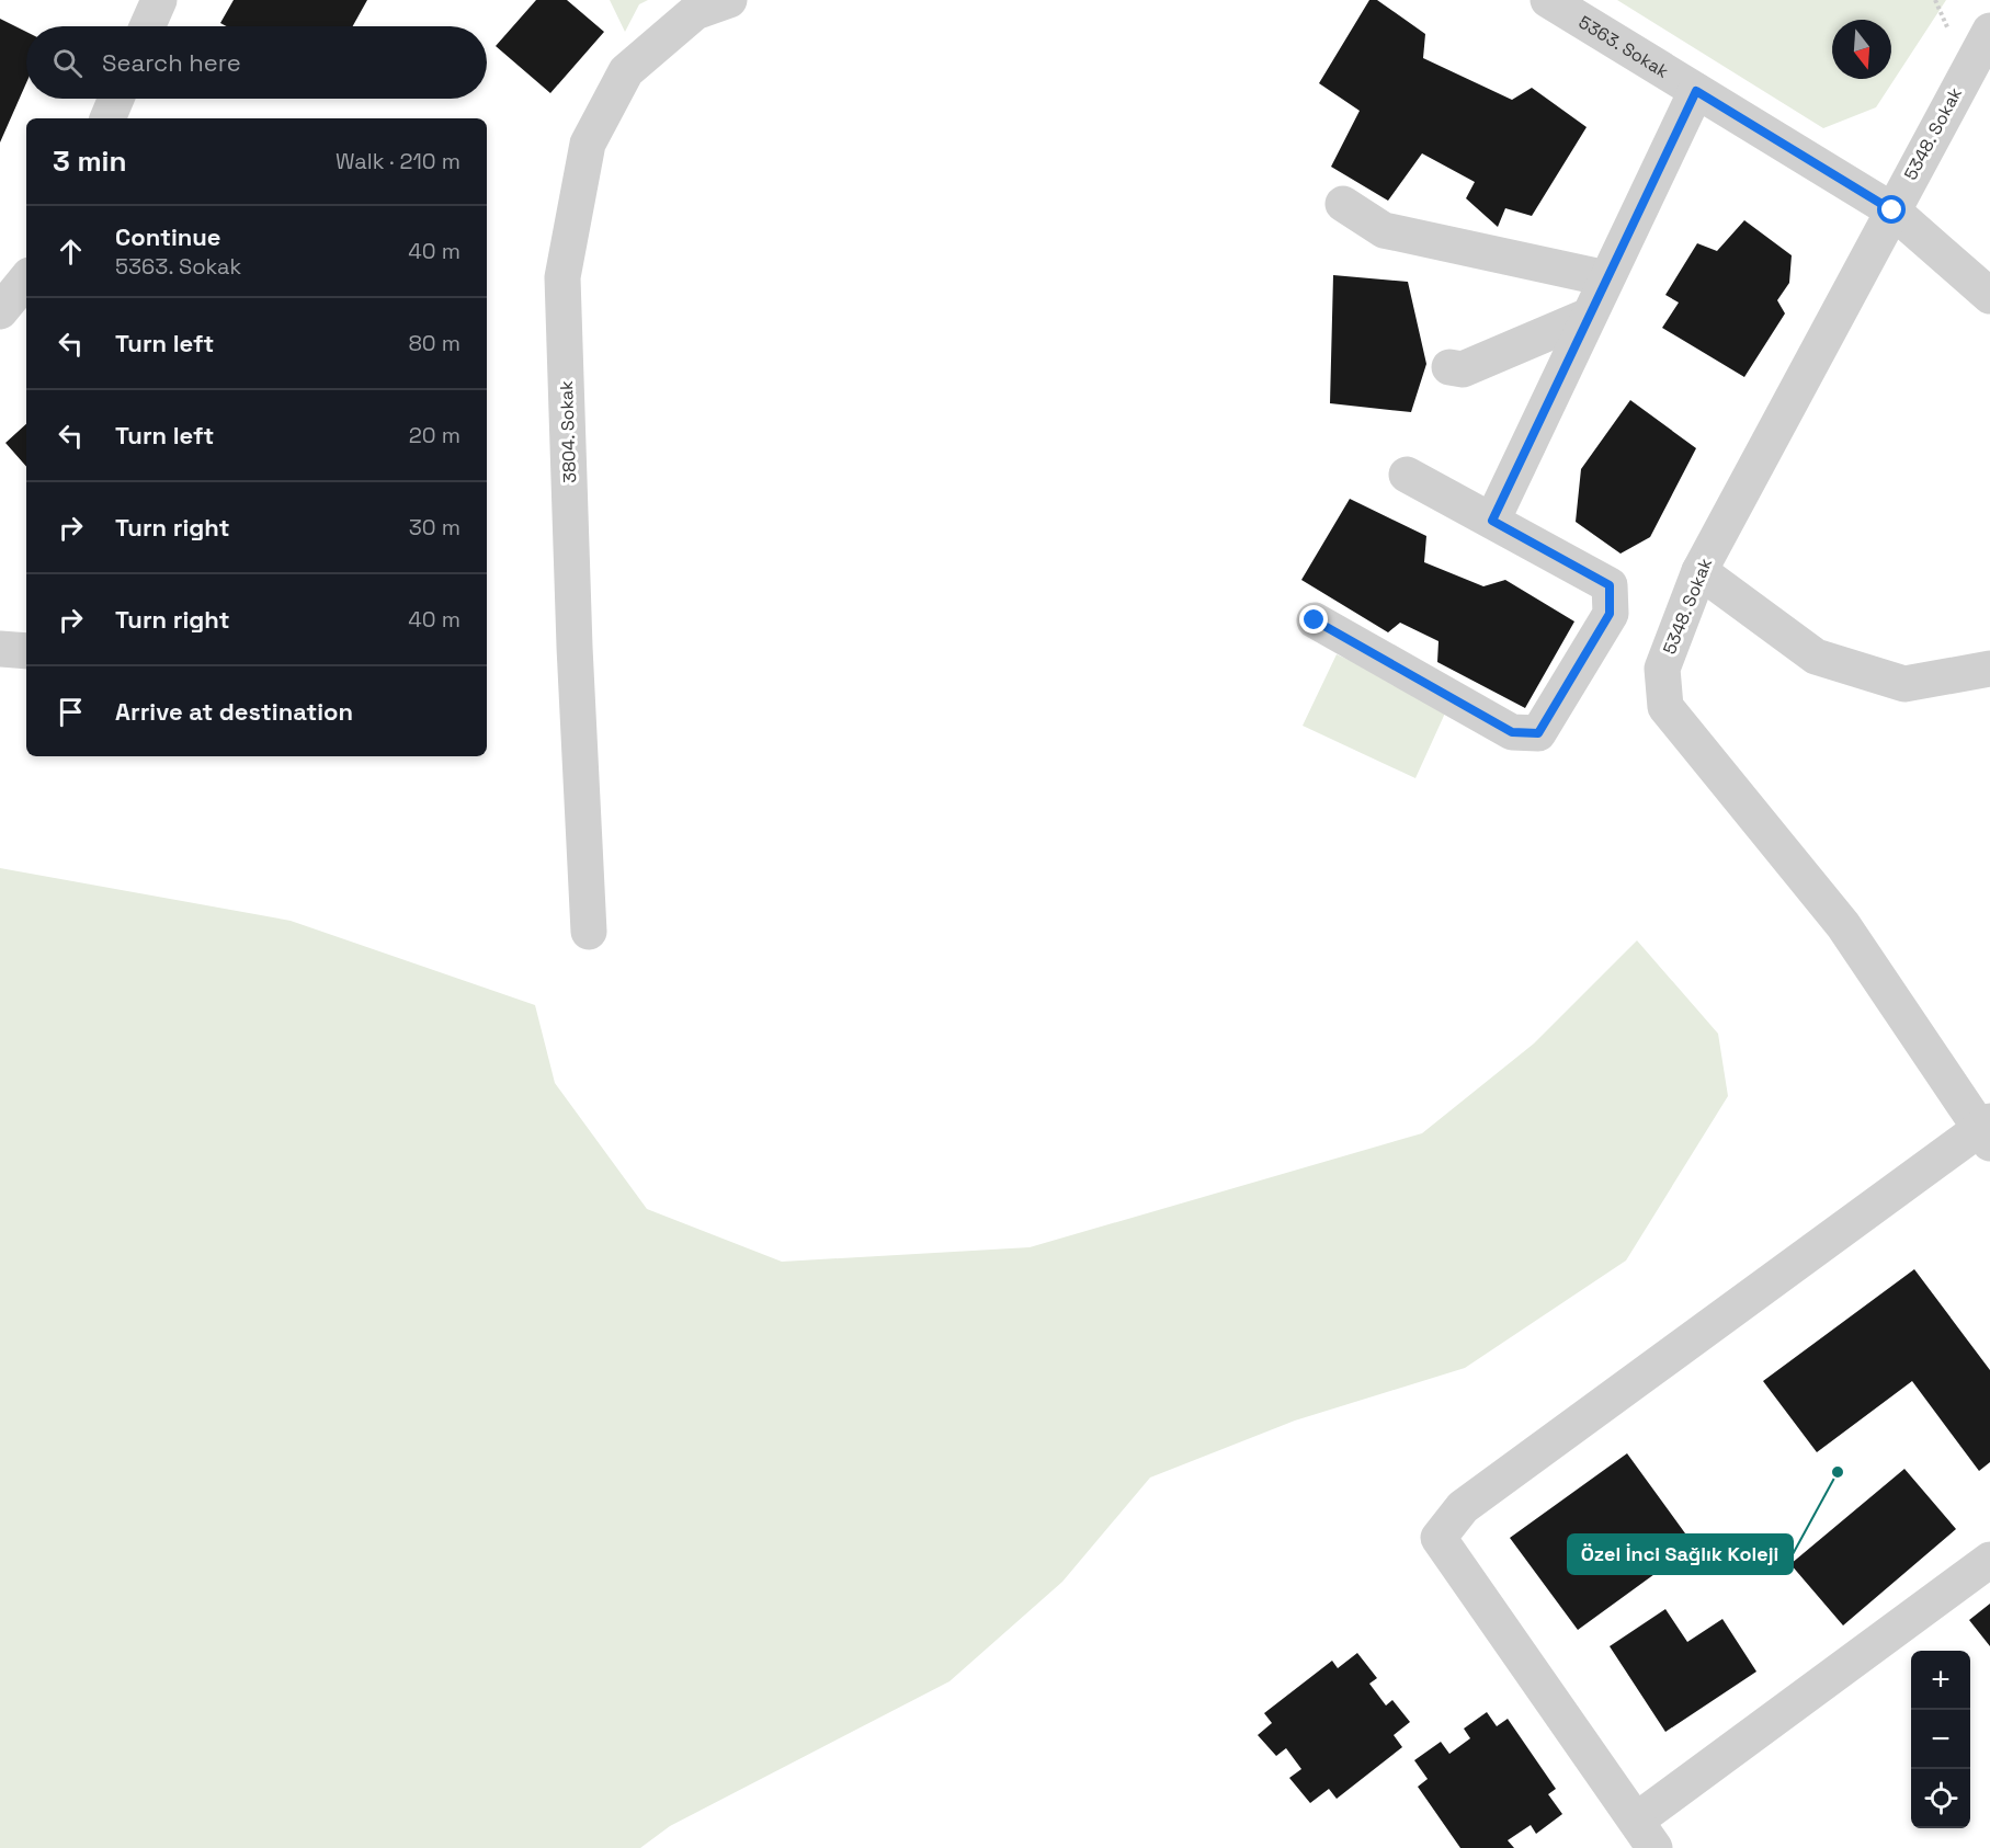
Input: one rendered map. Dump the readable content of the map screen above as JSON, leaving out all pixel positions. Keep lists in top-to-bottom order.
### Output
{
  "streets": {
    "street": ["5363. Sokak", "5348. Sokak", "3804. Sokak"]
  },
  "crossings": [
    ["5363. Sokak", "5348. Sokak"]
  ],
  "places": ["Özel İnci Sağlık Koleji"],
  "north": "bottom",
  "page": {
    "search": "Search here",
    "heading": ["3 min", "Walk · 210 m"],
    "list": [
      ["Continue", "5363. Sokak", "40 m"],
      ["Turn left", "80 m"],
      ["Turn left", "20 m"],
      ["Turn right", "30 m"],
      ["Turn right", "40 m"],
      "Arrive at destination"
    ],
    "map_buttons": ["+", "−"]
  }
}
